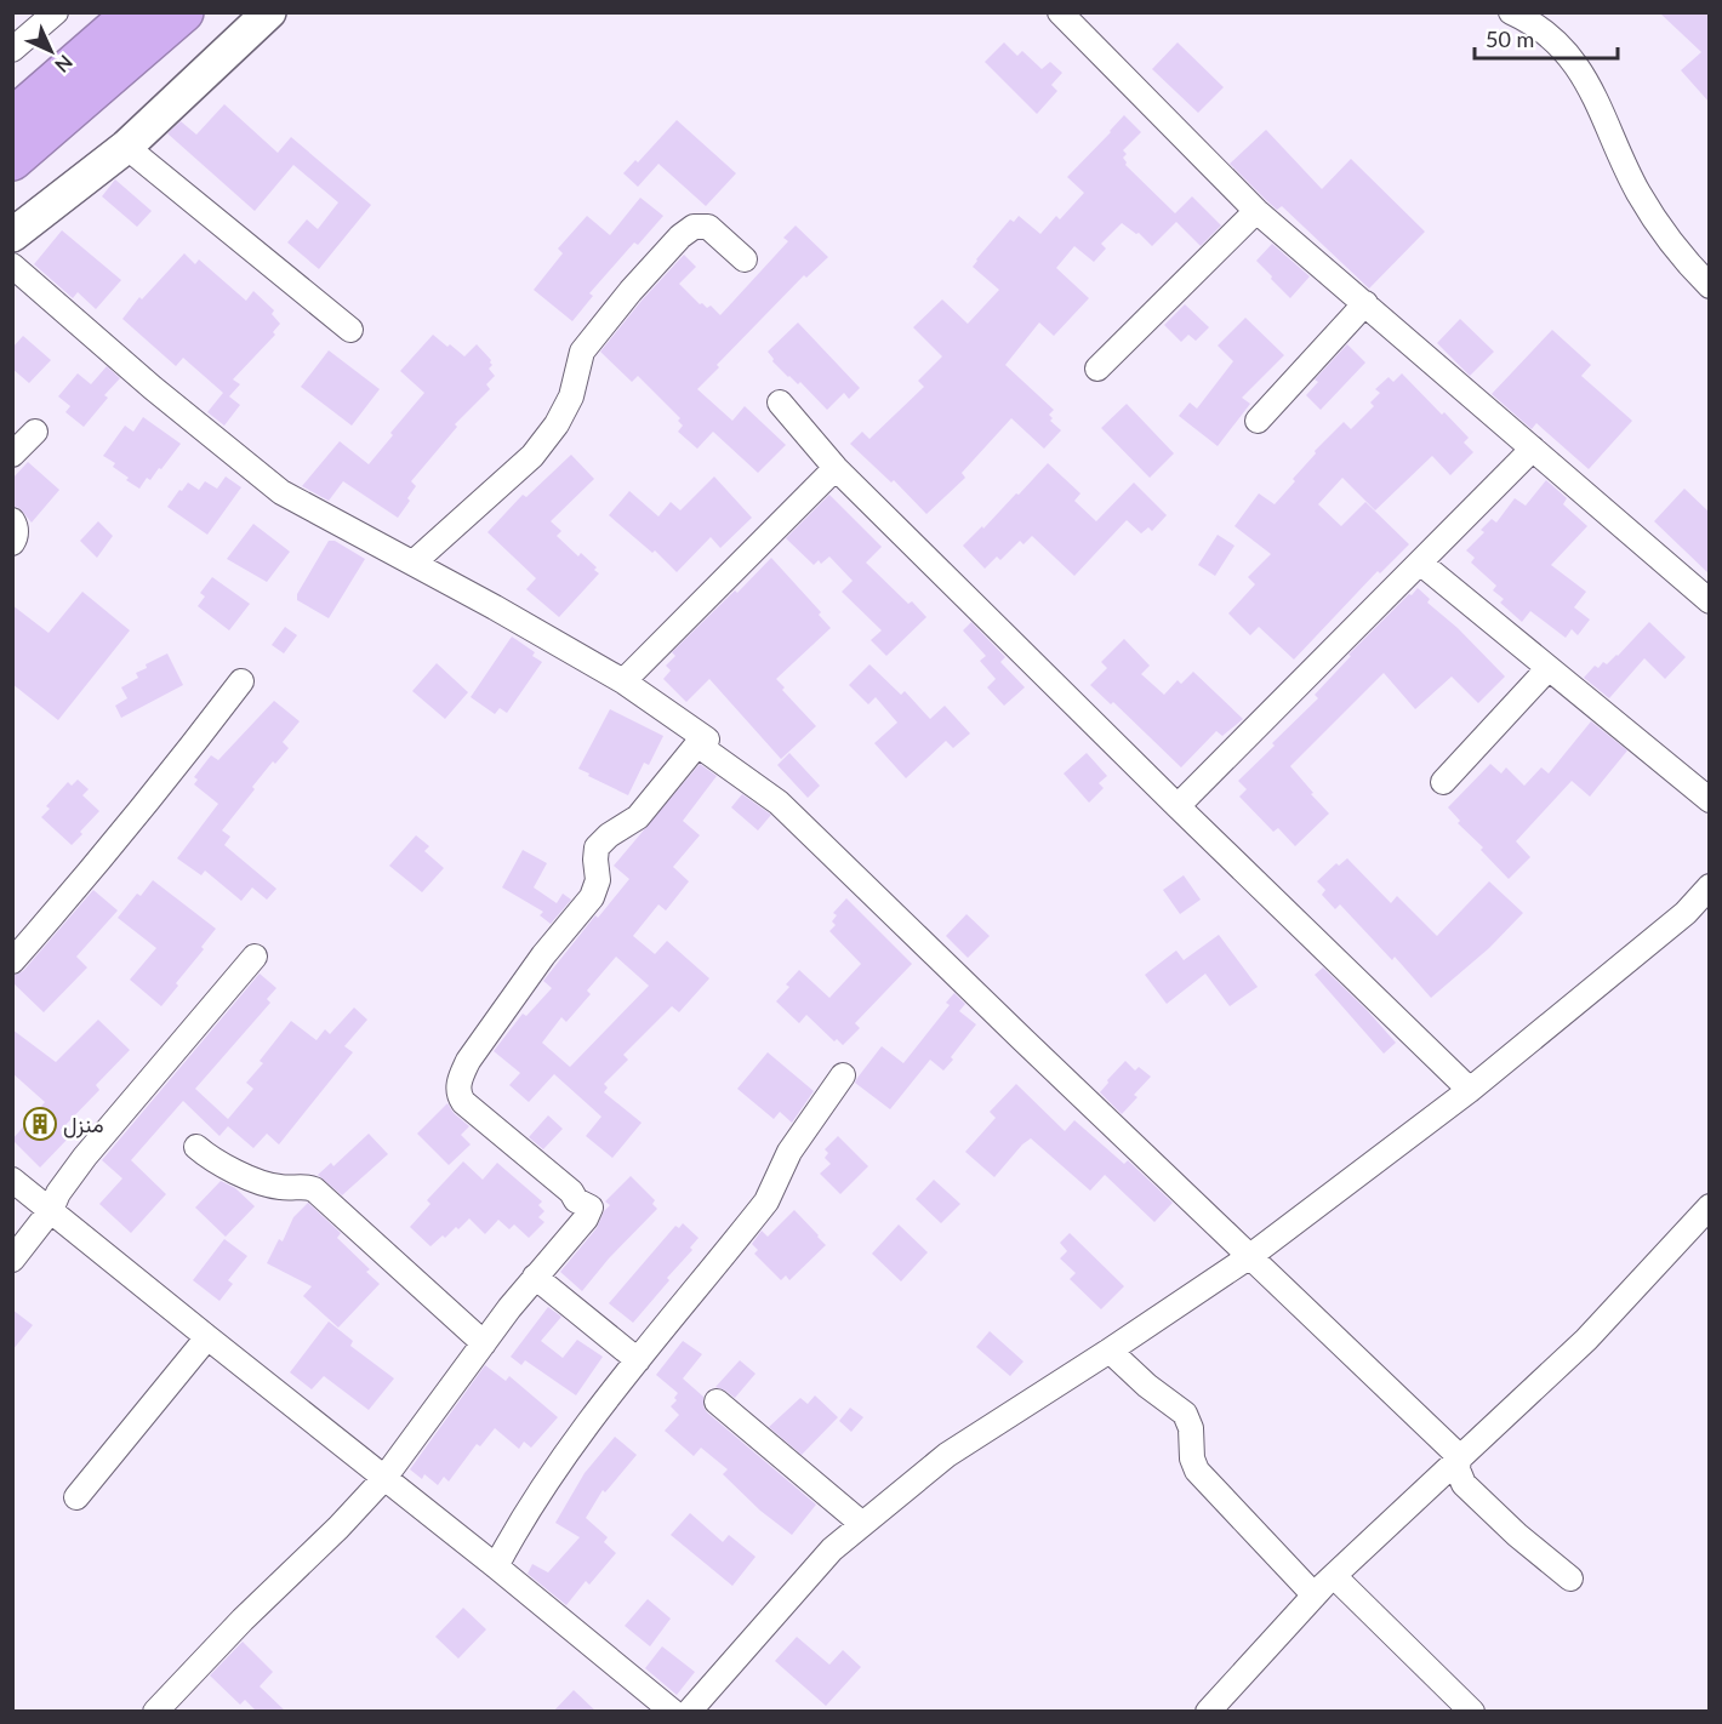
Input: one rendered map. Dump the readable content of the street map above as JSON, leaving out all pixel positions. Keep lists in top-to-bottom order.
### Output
{
  "places": {
    "building": ["منزل"]
  },
  "scale_bar": "50 m",
  "north": "bottom right"
}
